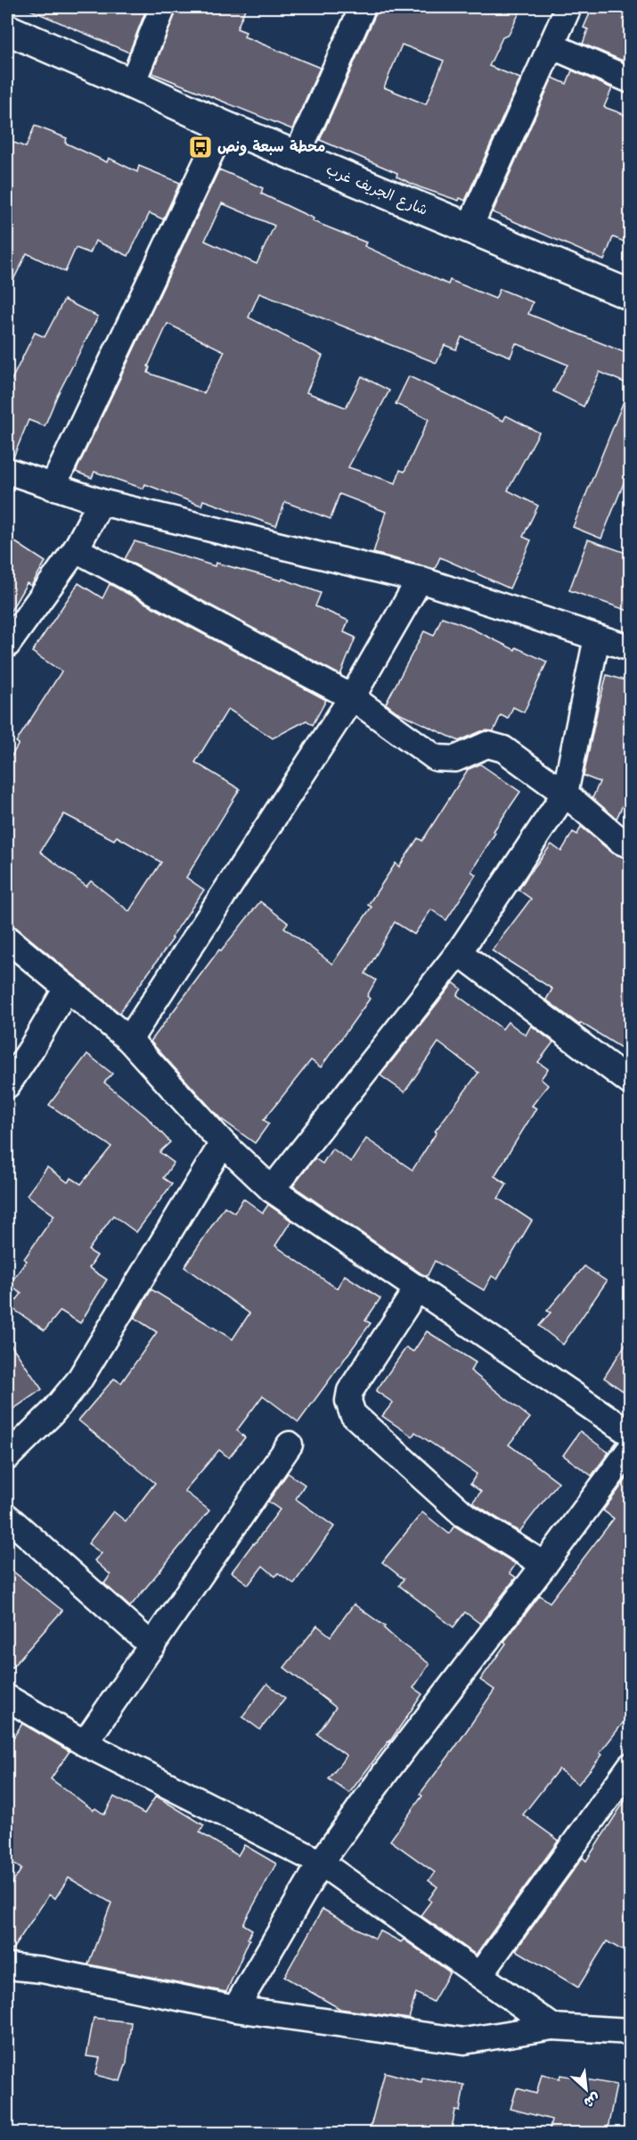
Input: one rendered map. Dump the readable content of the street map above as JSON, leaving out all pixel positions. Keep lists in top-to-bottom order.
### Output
{
  "streets": {
    "street": ["شارع الجريف غرب"]
  },
  "places": {
    "bus stop": ["محطة سبعة ونص"]
  },
  "north": "bottom right"
}
